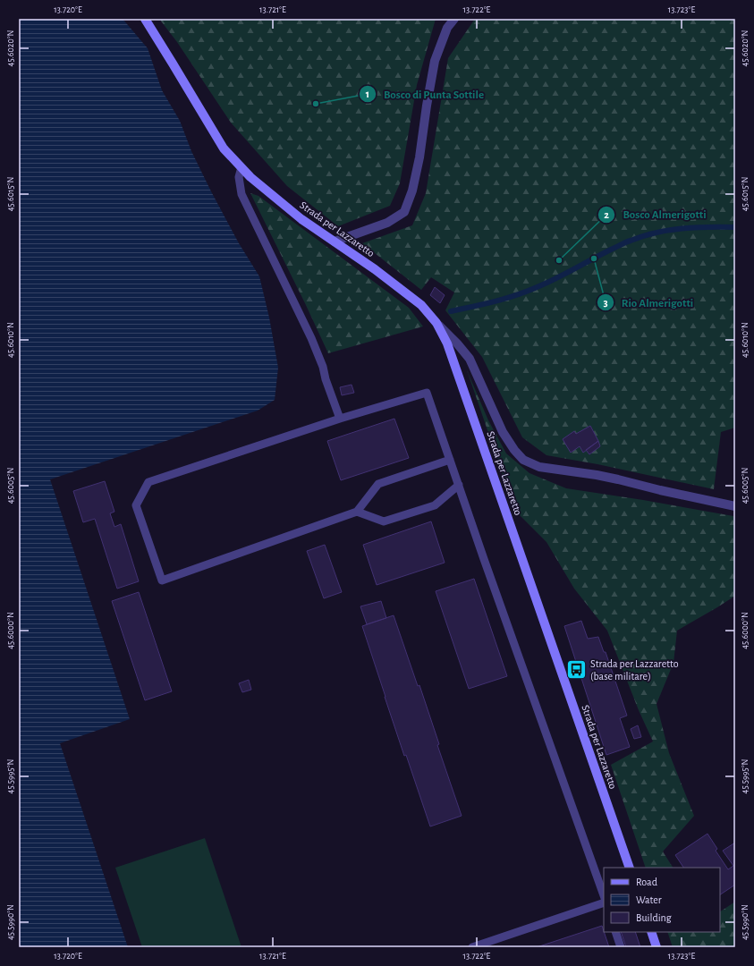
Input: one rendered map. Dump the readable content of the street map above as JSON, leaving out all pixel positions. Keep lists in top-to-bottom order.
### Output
{
  "streets": {
    "main road": ["Strada per Lazzaretto"]
  },
  "places": {
    "other": ["Bosco di Punta Sottile", "Rio Almerigotti", "Bosco Almerigotti"],
    "bus stop": ["Strada per Lazzaretto (base militare)"]
  },
  "legend": ["Road", "Water", "Building"],
  "coordinates": [
    "13.720°E",
    "13.721°E",
    "13.722°E",
    "13.723°E",
    "45.6020°N",
    "45.6015°N",
    "45.6010°N",
    "45.6005°N",
    "45.6000°N",
    "45.5995°N",
    "45.5990°N"
  ]
}
